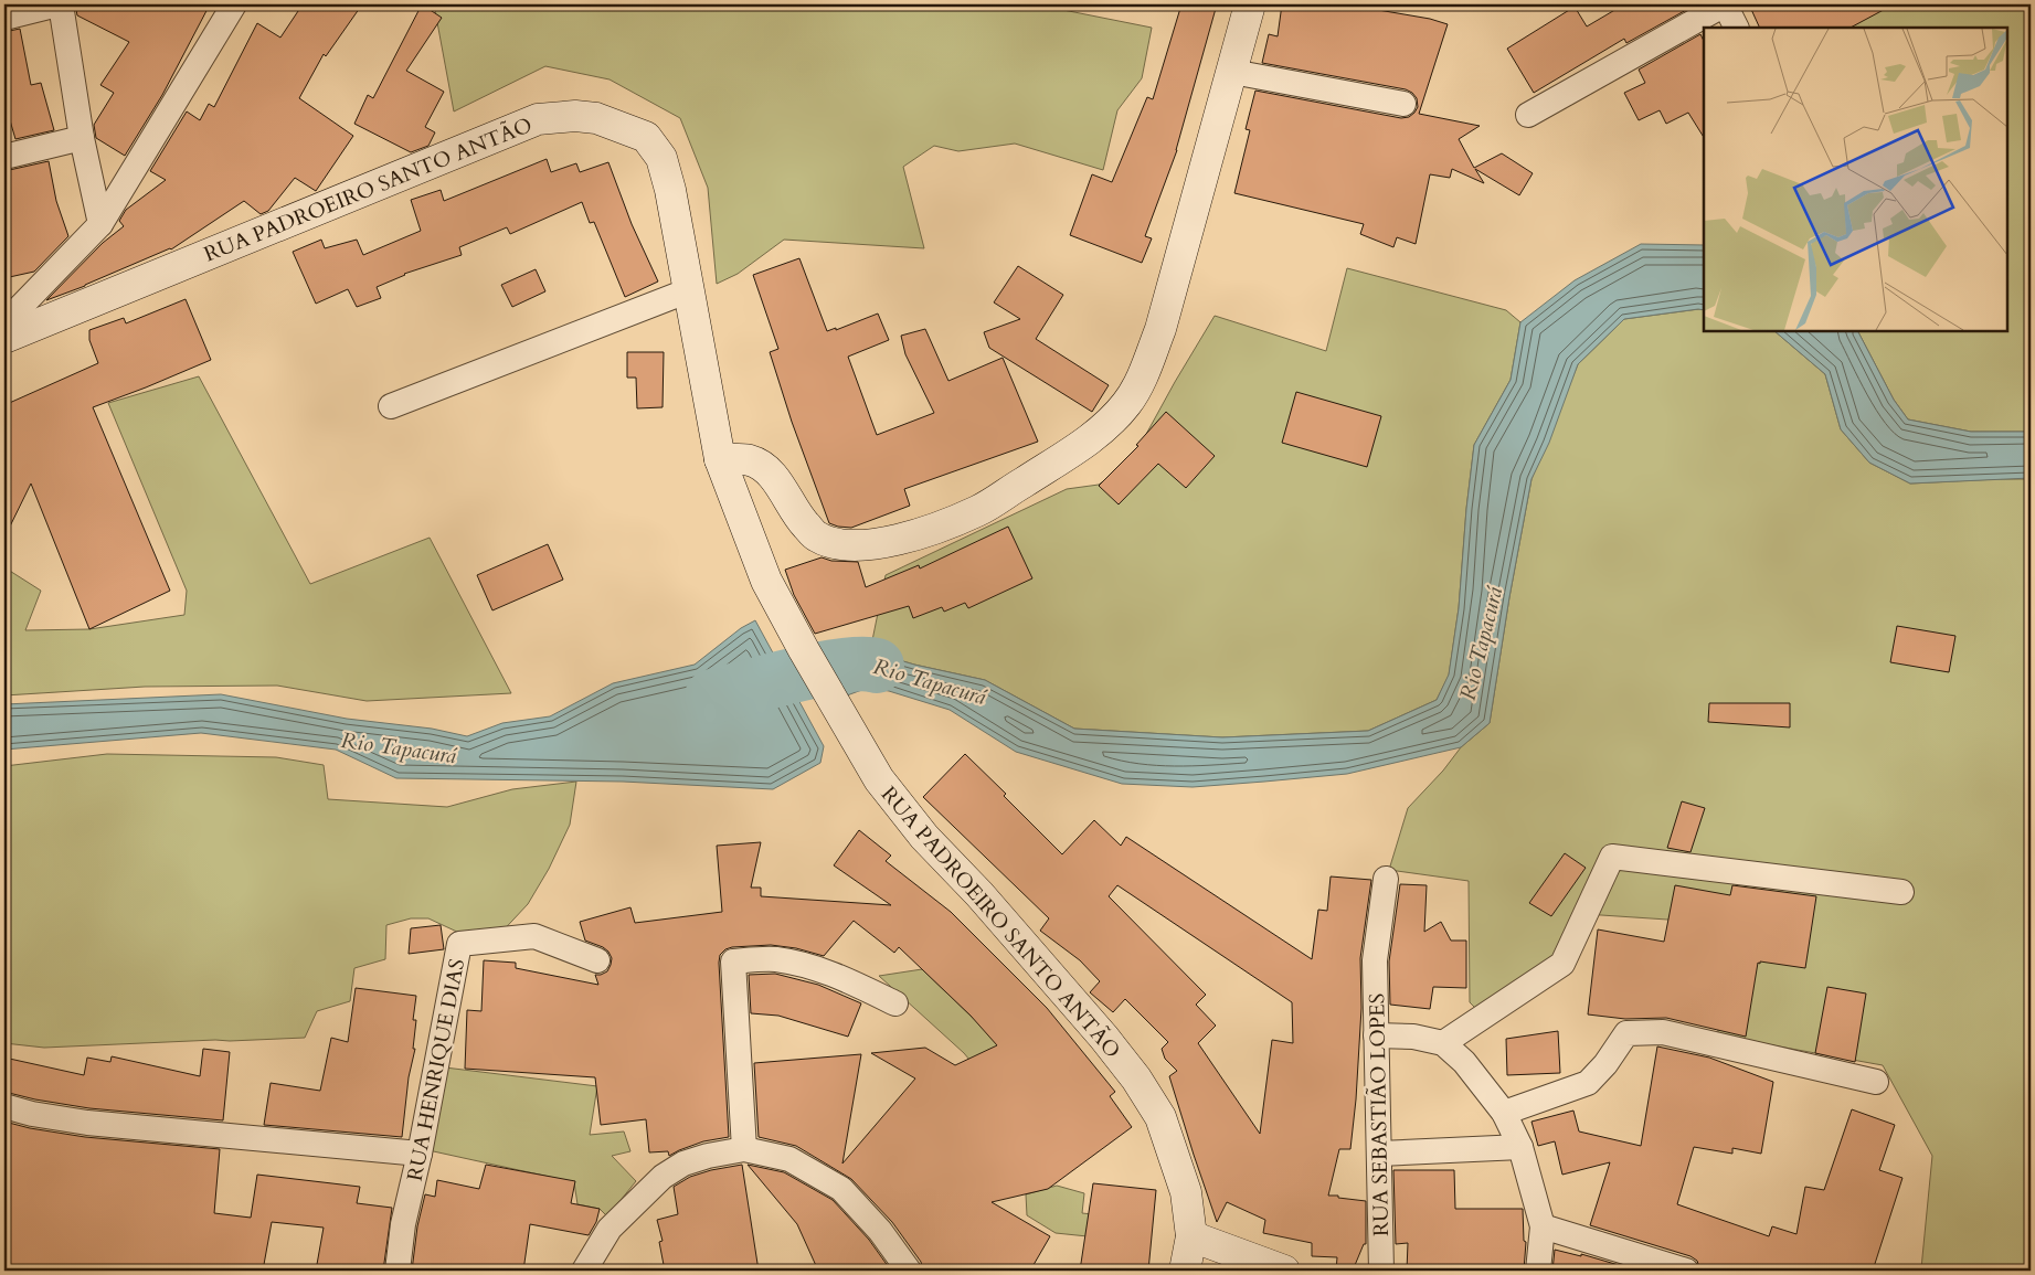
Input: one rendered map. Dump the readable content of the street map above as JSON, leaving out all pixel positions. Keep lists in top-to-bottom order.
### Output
{
  "streets": {
    "main road": ["RUA PADROEIRO SANTO ANTÃO"],
    "street": ["RUA HENRIQUE DIAS", "RUA SEBASTIÃO LOPES"]
  },
  "water": ["Rio Tapacurá"]
}
